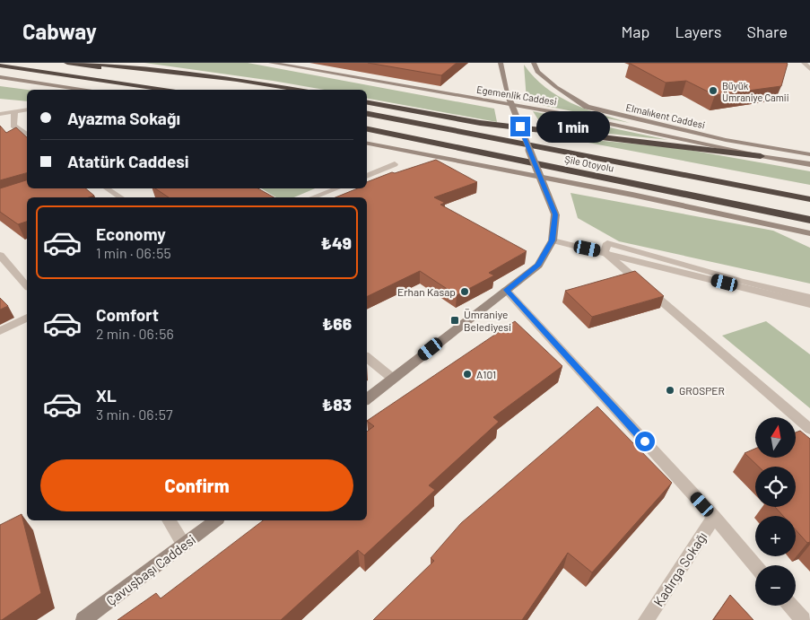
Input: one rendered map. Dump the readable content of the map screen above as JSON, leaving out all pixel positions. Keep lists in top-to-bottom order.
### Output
{
  "streets": {
    "highway": ["Şile Otoyolu"],
    "street": [
      "Egemenlik Caddesi",
      "Elmalıkent Caddesi",
      "Kadırga Sokağı",
      "Çavuşbaşı Caddesi"
    ]
  },
  "places": {
    "other": [
      "Büyük Ümraniye Camii",
      "Erhan Kasap",
      "A101",
      "GROSPER"
    ],
    "transit": ["Ümraniye Belediyesi"]
  },
  "north": "top",
  "page": {
    "header": "Cabway",
    "nav": ["Map", "Layers", "Share"],
    "banner": ["Ayazma Sokağı", "Atatürk Caddesi"],
    "bubble": "1 min",
    "list": [
      {
        "name": "Economy",
        "note": "1 min · 06:55",
        "value": "₺49"
      },
      {
        "name": "Comfort",
        "note": "2 min · 06:56",
        "value": "₺66"
      },
      {
        "name": "XL",
        "note": "3 min · 06:57",
        "value": "₺83"
      }
    ],
    "map_buttons": ["+", "−"],
    "buttons": "Confirm"
  }
}
